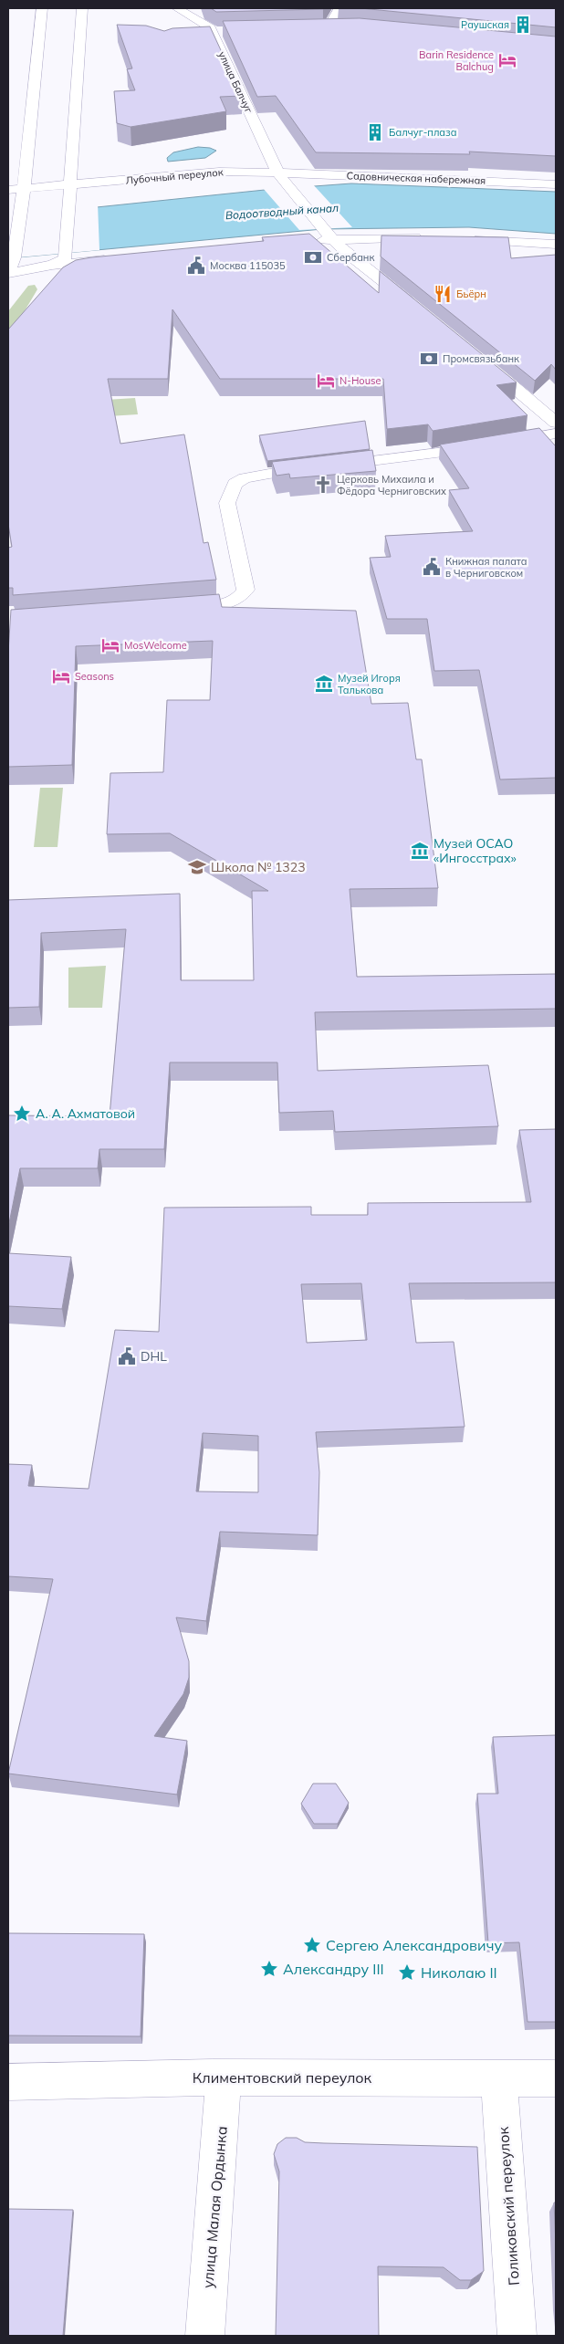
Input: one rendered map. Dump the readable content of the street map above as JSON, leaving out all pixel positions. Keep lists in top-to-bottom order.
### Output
{
  "streets": {
    "street": [
      "улица Балчуг",
      "Лубочный переулок",
      "Садовническая набережная",
      "Климентовский переулок",
      "Голиковский переулок",
      "улица Малая Ордынка"
    ]
  },
  "crossings": [
    ["улица Балчуг", "Лубочный переулок"],
    ["улица Балчуг", "Садовническая набережная"],
    ["Лубочный переулок", "Садовническая набережная"],
    ["Климентовский переулок", "Голиковский переулок"],
    ["Климентовский переулок", "улица Малая Ордынка"]
  ],
  "water": ["Водоотводный канал"],
  "places": {
    "building": ["Раушская", "Балчуг-плаза"],
    "hotel": [
      "Barin Residence Balchug",
      "N-House",
      "MosWelcome",
      "Seasons"
    ],
    "bank": ["Сбербанк", "Промсвязьбанк"],
    "public building": ["Москва 115035", "Книжная палата в Черниговском", "DHL"],
    "restaurant": ["Бьёрн"],
    "church": ["Церковь Михаила и Фёдора Черниговских"],
    "museum": ["Музей Игоря Талькова", "Музей ОСАО «Ингосстрах»"],
    "school or university": ["Школа № 1323"],
    "place": [
      "А. А. Ахматовой",
      "Сергею Александровичу",
      "Александру III",
      "Николаю II"
    ]
  }
}
